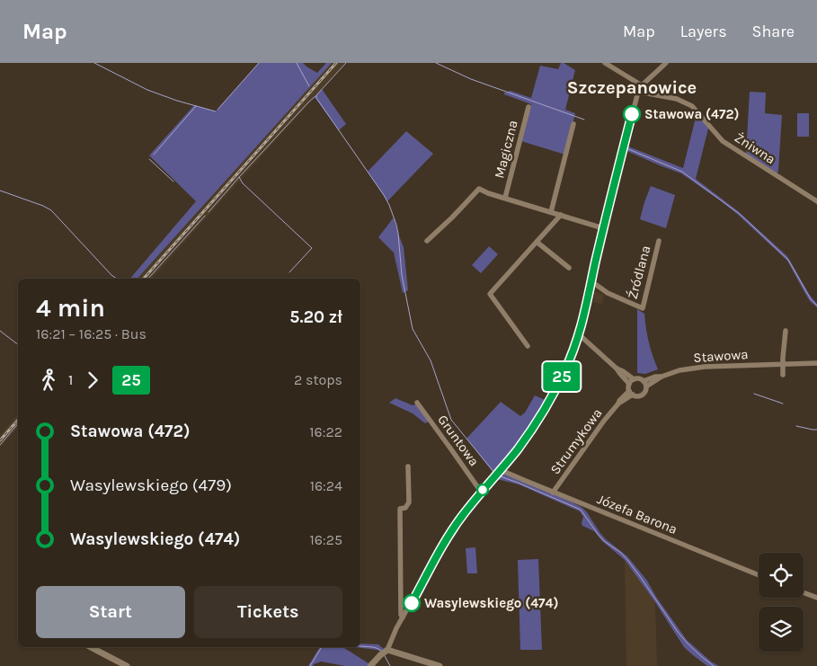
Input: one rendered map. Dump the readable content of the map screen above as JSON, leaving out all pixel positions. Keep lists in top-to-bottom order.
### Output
{
  "streets": {
    "street": [
      "Żniwna",
      "Magiczna",
      "Źródlana",
      "Stawowa",
      "Gruntowa",
      "Strumykowa",
      "Józefa Barona"
    ]
  },
  "crossings": [
    ["Stawowa", "Strumykowa"],
    ["Strumykowa", "Józefa Barona"]
  ],
  "districts": ["Szczepanowice"],
  "places": ["Stawowa (472)", "Wasylewskiego (474)"],
  "lines": ["bus line 25"],
  "page": {
    "header": "Map",
    "nav": ["Map", "Layers", "Share"],
    "on_map": "25",
    "heading": ["4 min", "16:21 – 16:25 · Bus", "5.20 zł"],
    "legs": ["1", "25", "2 stops"],
    "list": [
      {
        "name": "Stawowa (472)",
        "value": "16:22"
      },
      {
        "name": "Wasylewskiego (479)",
        "value": "16:24"
      },
      {
        "name": "Wasylewskiego (474)",
        "value": "16:25"
      }
    ],
    "buttons": ["Start", "Tickets"]
  }
}
